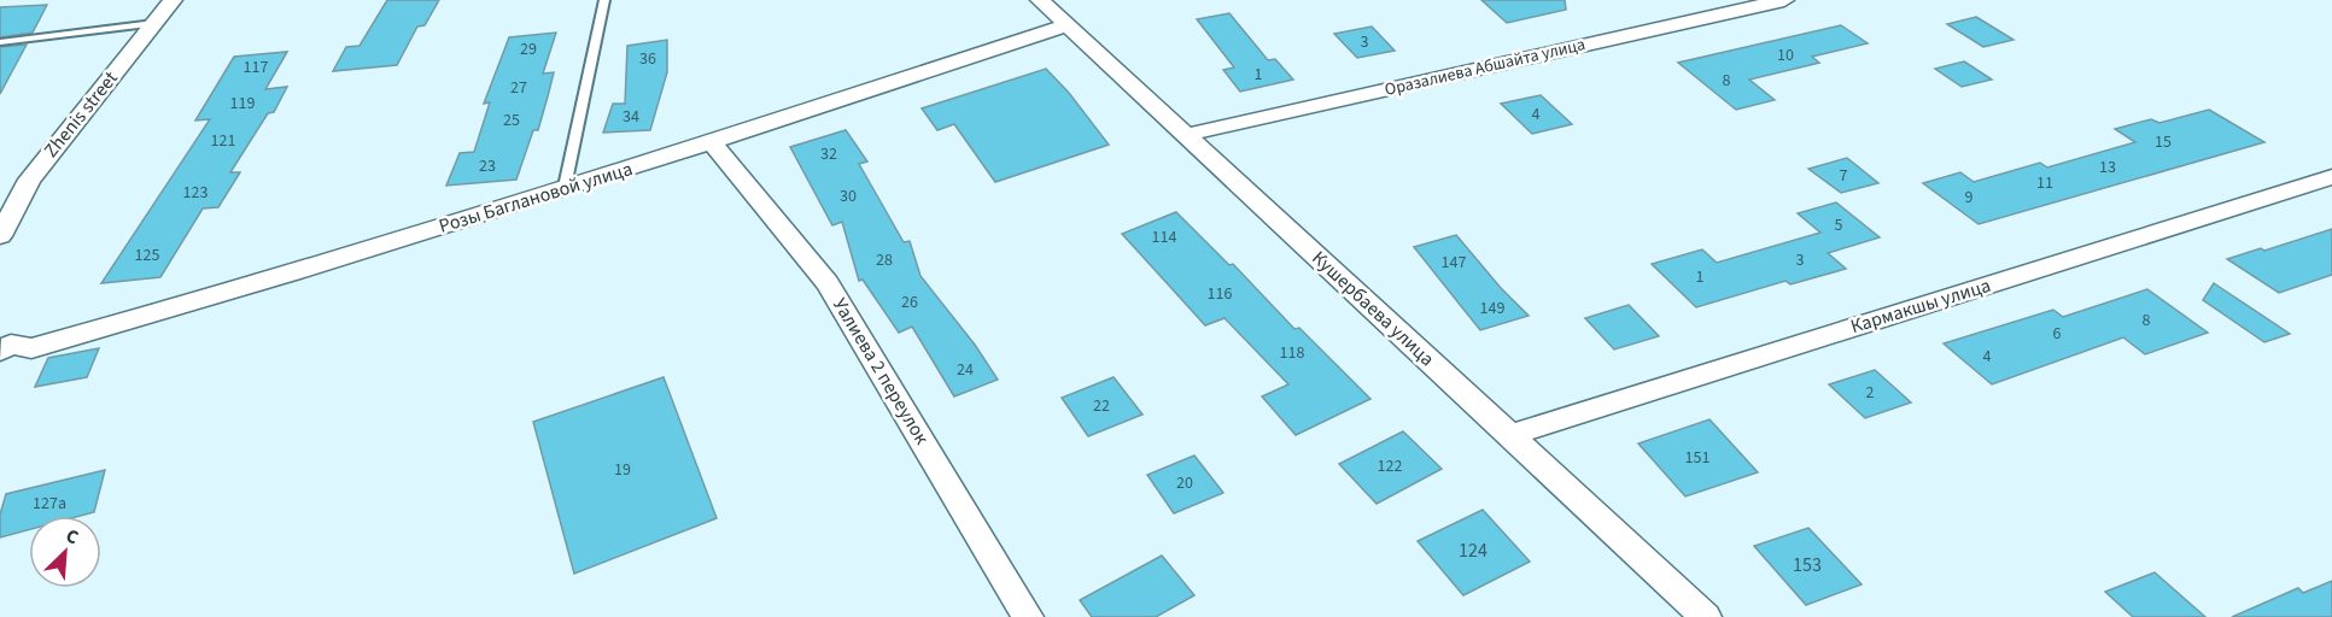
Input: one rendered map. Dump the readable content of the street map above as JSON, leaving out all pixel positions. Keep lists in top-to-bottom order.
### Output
{
  "streets": {
    "street": [
      "Оразалиева Абшайта улица",
      "Zhenis street",
      "Розы Баглановой улица",
      "Кармакшы улица",
      "Кушербаева улица",
      "Уалиева 2 переулок"
    ]
  },
  "crossings": [
    ["Оразалиева Абшайта улица", "Кушербаева улица"],
    ["Розы Баглановой улица", "Кушербаева улица"],
    ["Розы Баглановой улица", "Уалиева 2 переулок"],
    ["Кармакшы улица", "Кушербаева улица"]
  ],
  "house_numbers": [
    "3",
    "29",
    "10",
    "36",
    "117",
    "1",
    "8",
    "27",
    "119",
    "4",
    "34",
    "25",
    "121",
    "15",
    "32",
    "23",
    "13",
    "7",
    "11",
    "123",
    "30",
    "9",
    "5",
    "114",
    "125",
    "28",
    "3",
    "147",
    "1",
    "116",
    "26",
    "149",
    "8",
    "6",
    "118",
    "4",
    "24",
    "2",
    "22",
    "151",
    "122",
    "19",
    "20",
    "127а",
    "124",
    "153"
  ],
  "north": "top right"
}
